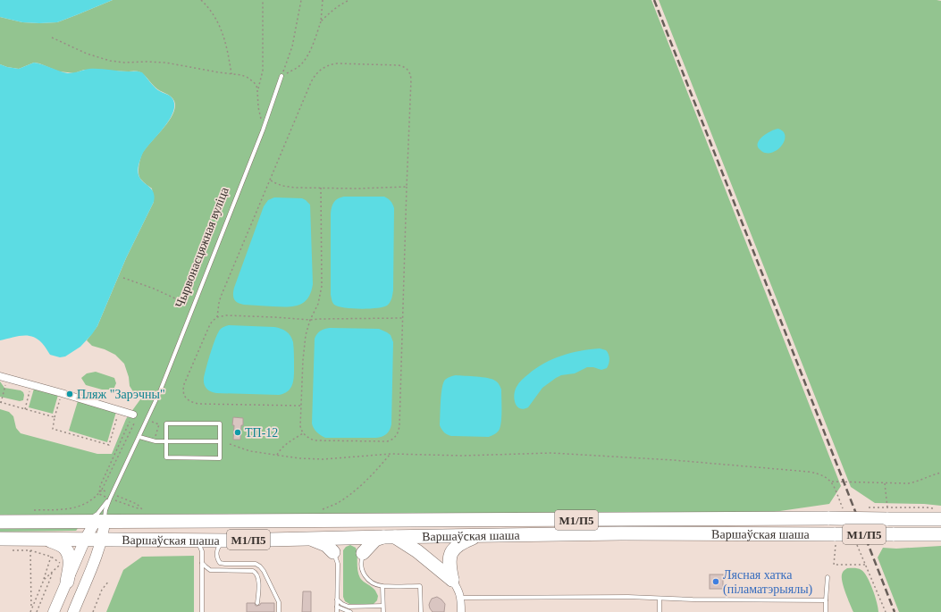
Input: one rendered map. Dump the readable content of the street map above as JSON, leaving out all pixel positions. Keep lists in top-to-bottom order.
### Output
{
  "streets": {
    "highway": ["М1/П5", "Варшаўская шаша"],
    "main road": ["Чырвонасцяжная вуліца"]
  },
  "crossings": [
    ["Чырвонасцяжная вуліца", "Варшаўская шаша"]
  ],
  "places": ["Пляж \"Зарэчны\"", "ТП-12", "Лясная хатка (піламатэрыялы)"]
}
